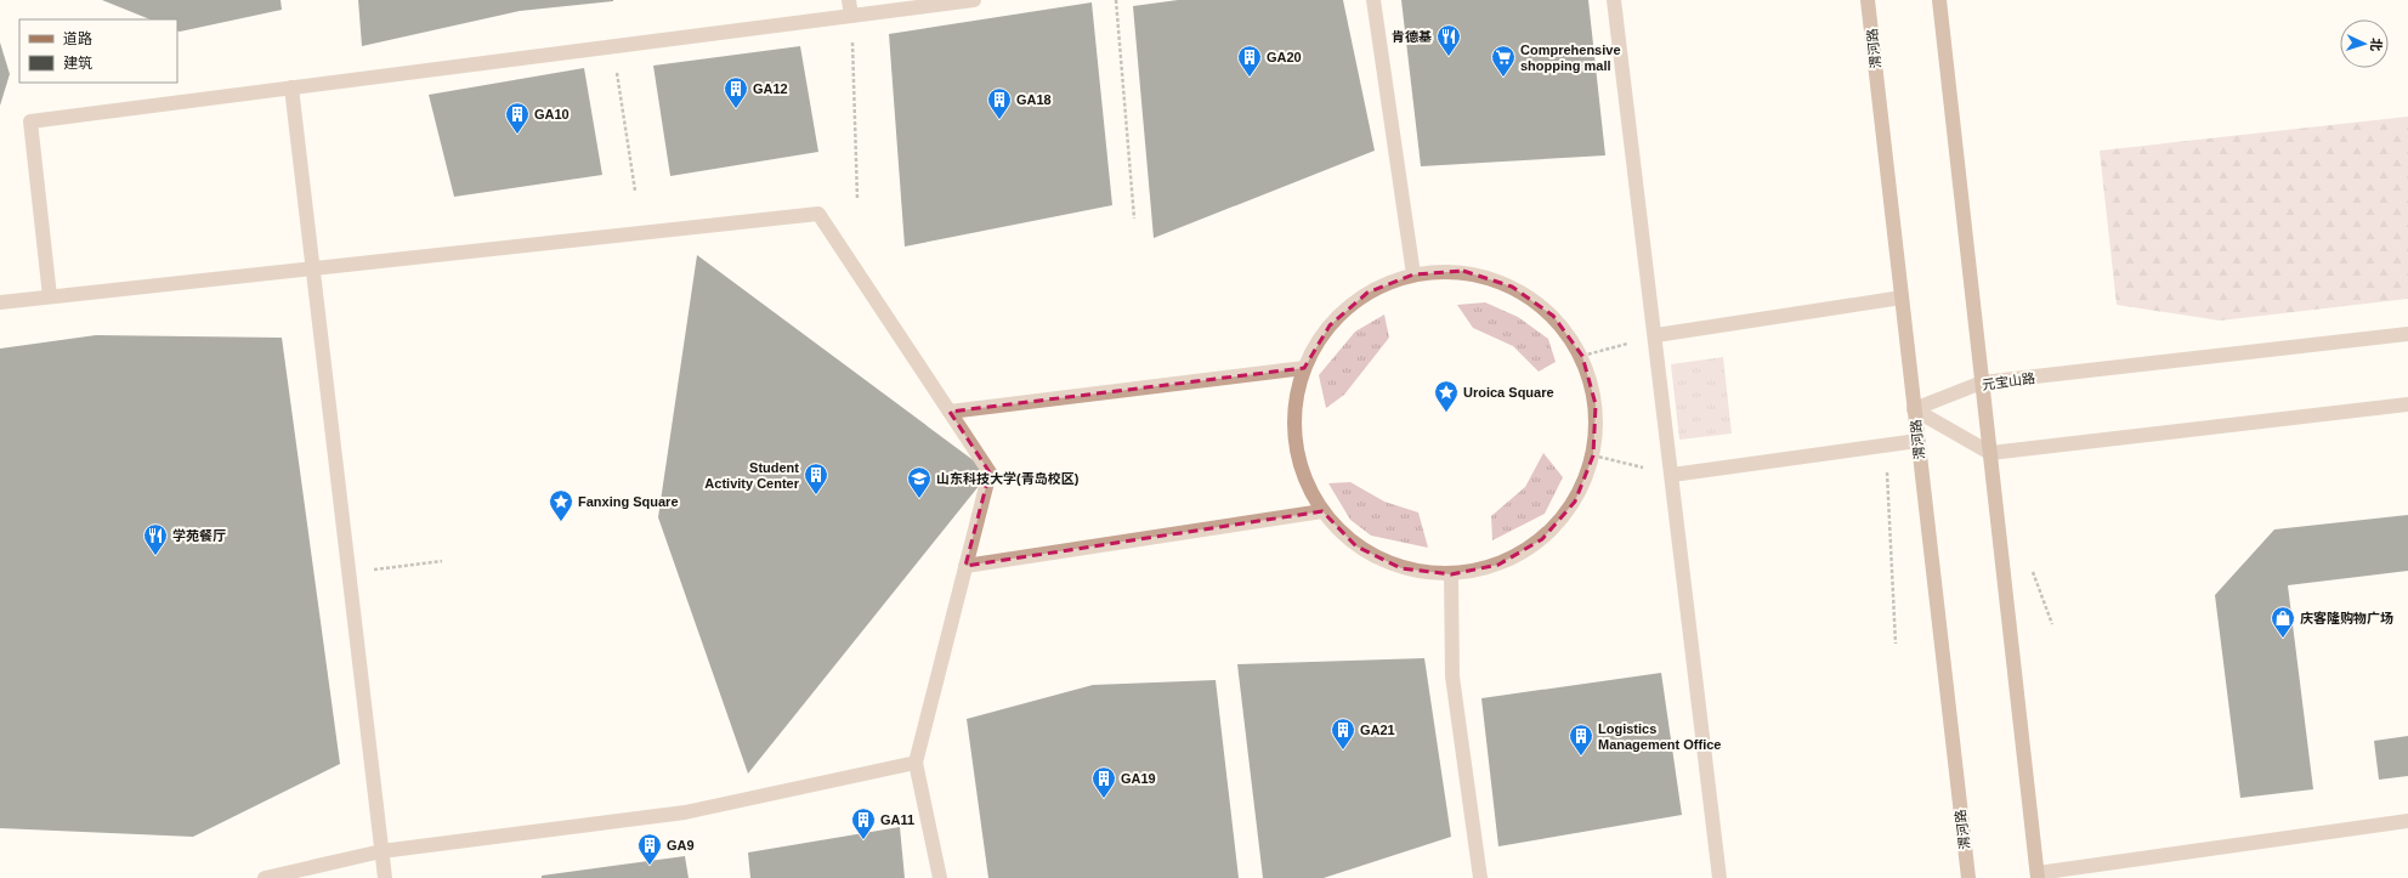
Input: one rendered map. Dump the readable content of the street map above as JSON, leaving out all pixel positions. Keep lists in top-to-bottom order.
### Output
{
  "streets": {
    "main road": ["渭河路"],
    "street": ["元宝山路"]
  },
  "crossings": [
    ["渭河路", "元宝山路"]
  ],
  "places": {
    "restaurant": ["肯德基", "学苑餐厅"],
    "building": [
      "GA20",
      "GA12",
      "GA18",
      "GA10",
      "Student Activity Center",
      "GA21",
      "Logistics Management Office",
      "GA19",
      "GA11",
      "GA9"
    ],
    "supermarket": ["Comprehensive shopping mall"],
    "place": ["Uroica Square", "Fanxing Square"],
    "school or university": ["山东科技大学(青岛校区)"],
    "shop": ["庆客隆购物广场"]
  },
  "legend": ["道路", "建筑"],
  "north": "right"
}
